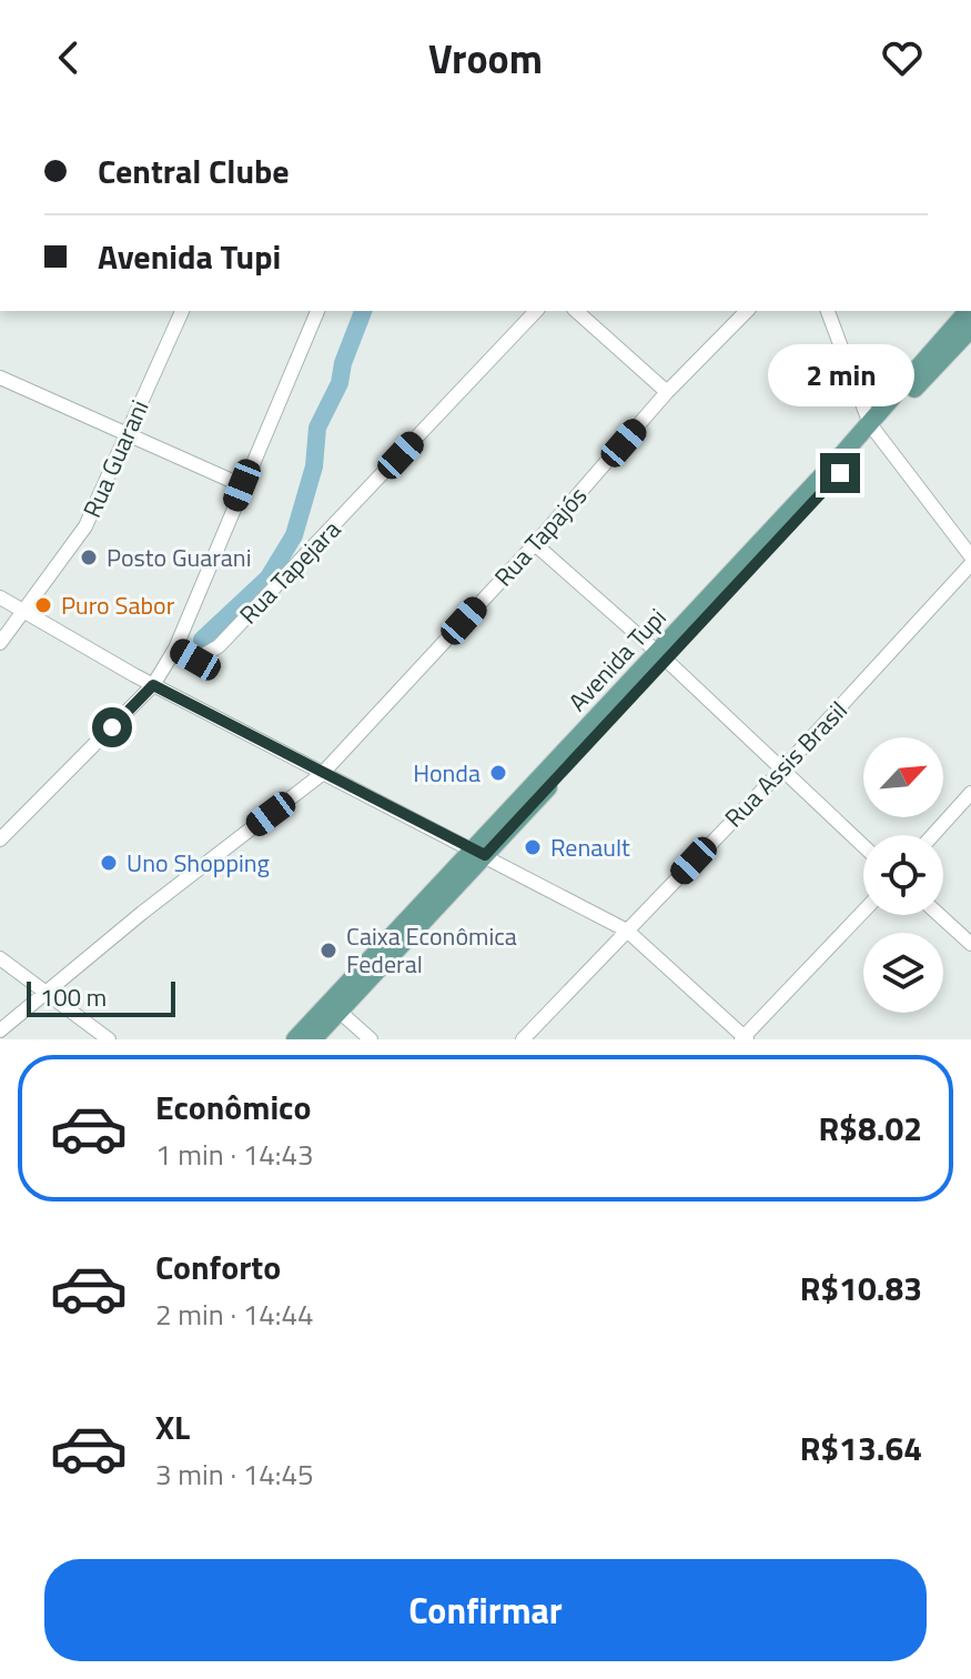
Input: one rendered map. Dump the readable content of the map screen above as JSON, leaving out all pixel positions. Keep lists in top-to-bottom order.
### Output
{
  "streets": {
    "main road": ["Avenida Tupi"],
    "street": [
      "Rua Guarani",
      "Rua Tapajós",
      "Rua Tapejara",
      "Rua Assis Brasil"
    ]
  },
  "places": [
    "Posto Guarani",
    "Puro Sabor",
    "Honda",
    "Renault",
    "Uno Shopping",
    "Caixa Econômica Federal"
  ],
  "scale_bar": "100 m",
  "north": "top right",
  "page": {
    "header": "Vroom",
    "banner": ["Central Clube", "Avenida Tupi"],
    "bubble": "2 min",
    "scale": "100 m",
    "list": [
      {
        "name": "Econômico",
        "note": "1 min · 14:43",
        "value": "R$8.02"
      },
      {
        "name": "Conforto",
        "note": "2 min · 14:44",
        "value": "R$10.83"
      },
      {
        "name": "XL",
        "note": "3 min · 14:45",
        "value": "R$13.64"
      }
    ],
    "buttons": "Confirmar"
  }
}
